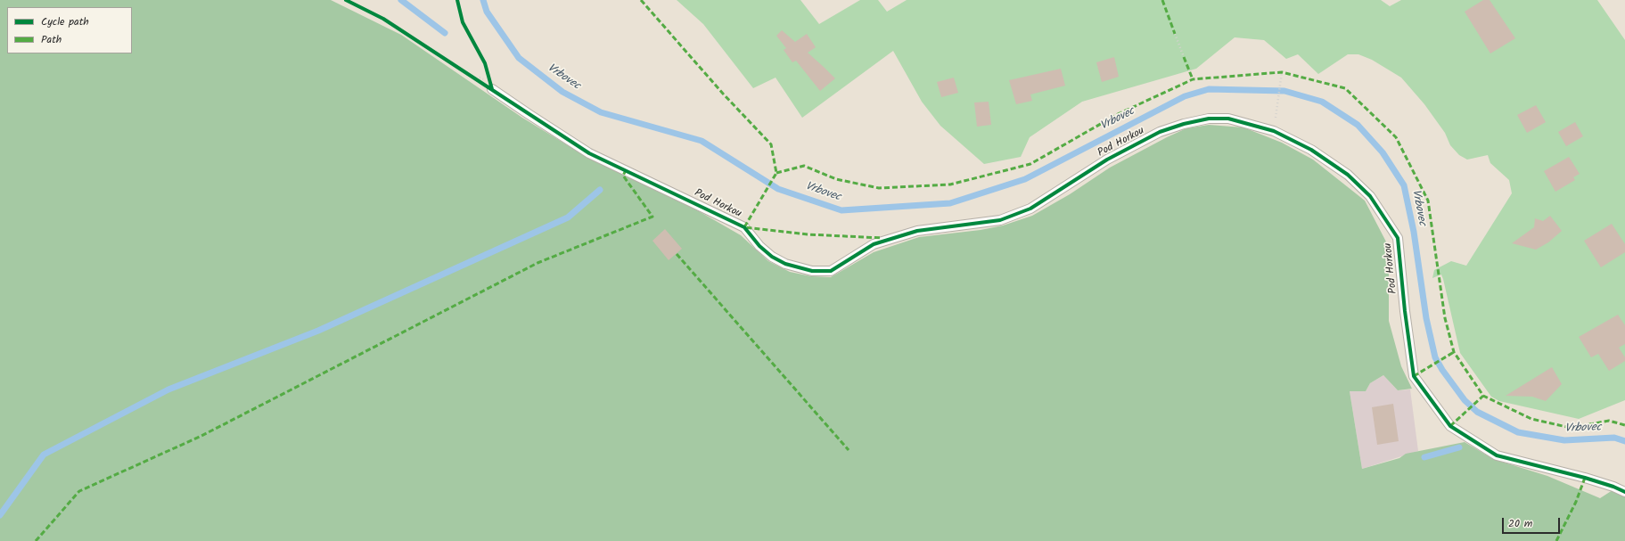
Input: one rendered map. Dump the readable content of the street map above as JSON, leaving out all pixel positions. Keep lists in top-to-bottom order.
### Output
{
  "streets": {
    "lane": ["Pod Horkou"]
  },
  "water": ["Vrbovec"],
  "legend": ["Cycle path", "Path"],
  "scale_bar": "20 m"
}
